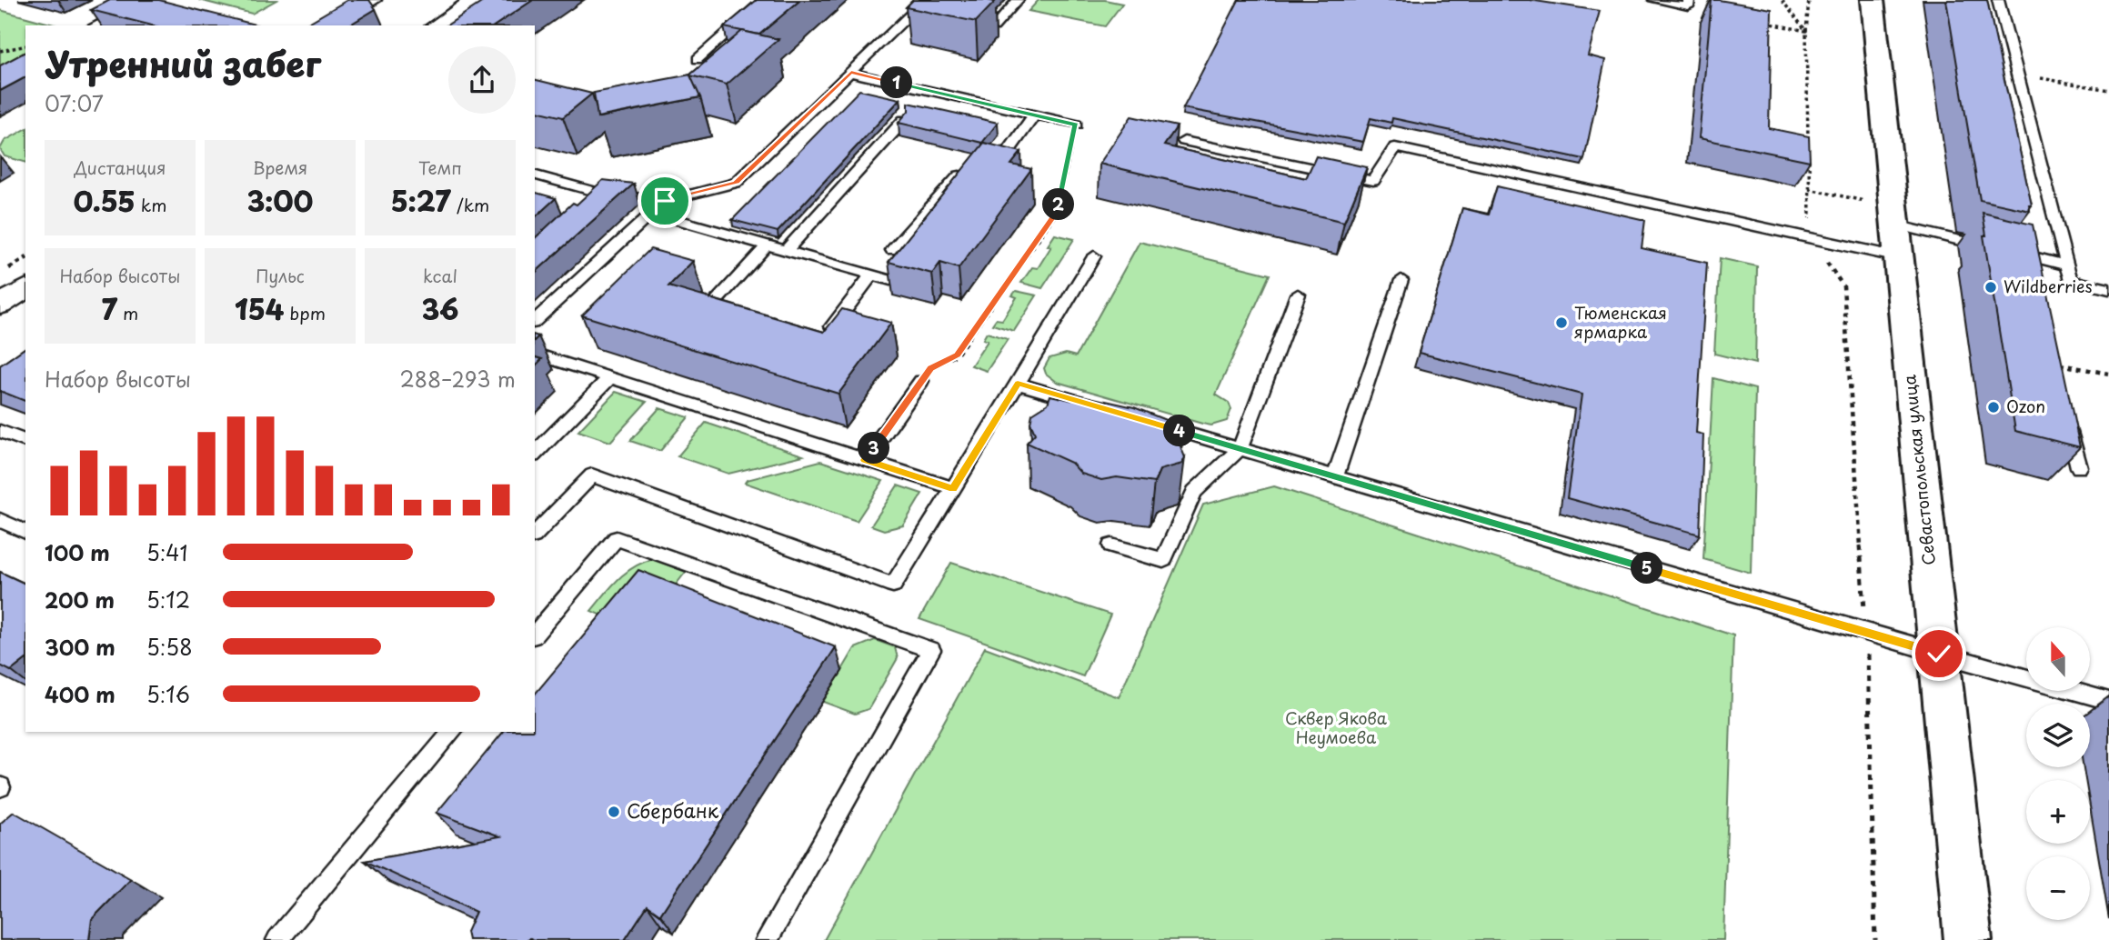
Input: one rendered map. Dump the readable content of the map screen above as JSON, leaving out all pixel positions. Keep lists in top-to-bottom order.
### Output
{
  "streets": {
    "street": ["Севастопольская улица"]
  },
  "parks": ["Сквер Якова Неумоева"],
  "places": [
    "Wildberries",
    "Тюменская ярмарка",
    "Ozon",
    "Сбербанк"
  ],
  "north": "top",
  "page": {
    "heading": ["Утренний забег", "07:07"],
    "pins": [
      "1",
      "2",
      "4",
      "3",
      "5"
    ],
    "stats": [
      ["Дистанция", "0.55 km"],
      ["Время", "3:00"],
      ["Темп", "5:27 /km"],
      ["Набор высоты", "7 m"],
      ["Пульс", "154 bpm"],
      ["kcal", "36"]
    ],
    "chart": ["Набор высоты", "288–293 m"],
    "list": [
      {
        "name": "100 m",
        "note": "5:41"
      },
      {
        "name": "200 m",
        "note": "5:12"
      },
      {
        "name": "300 m",
        "note": "5:58"
      },
      {
        "name": "400 m",
        "note": "5:16"
      }
    ],
    "map_buttons": ["+", "−"]
  }
}
